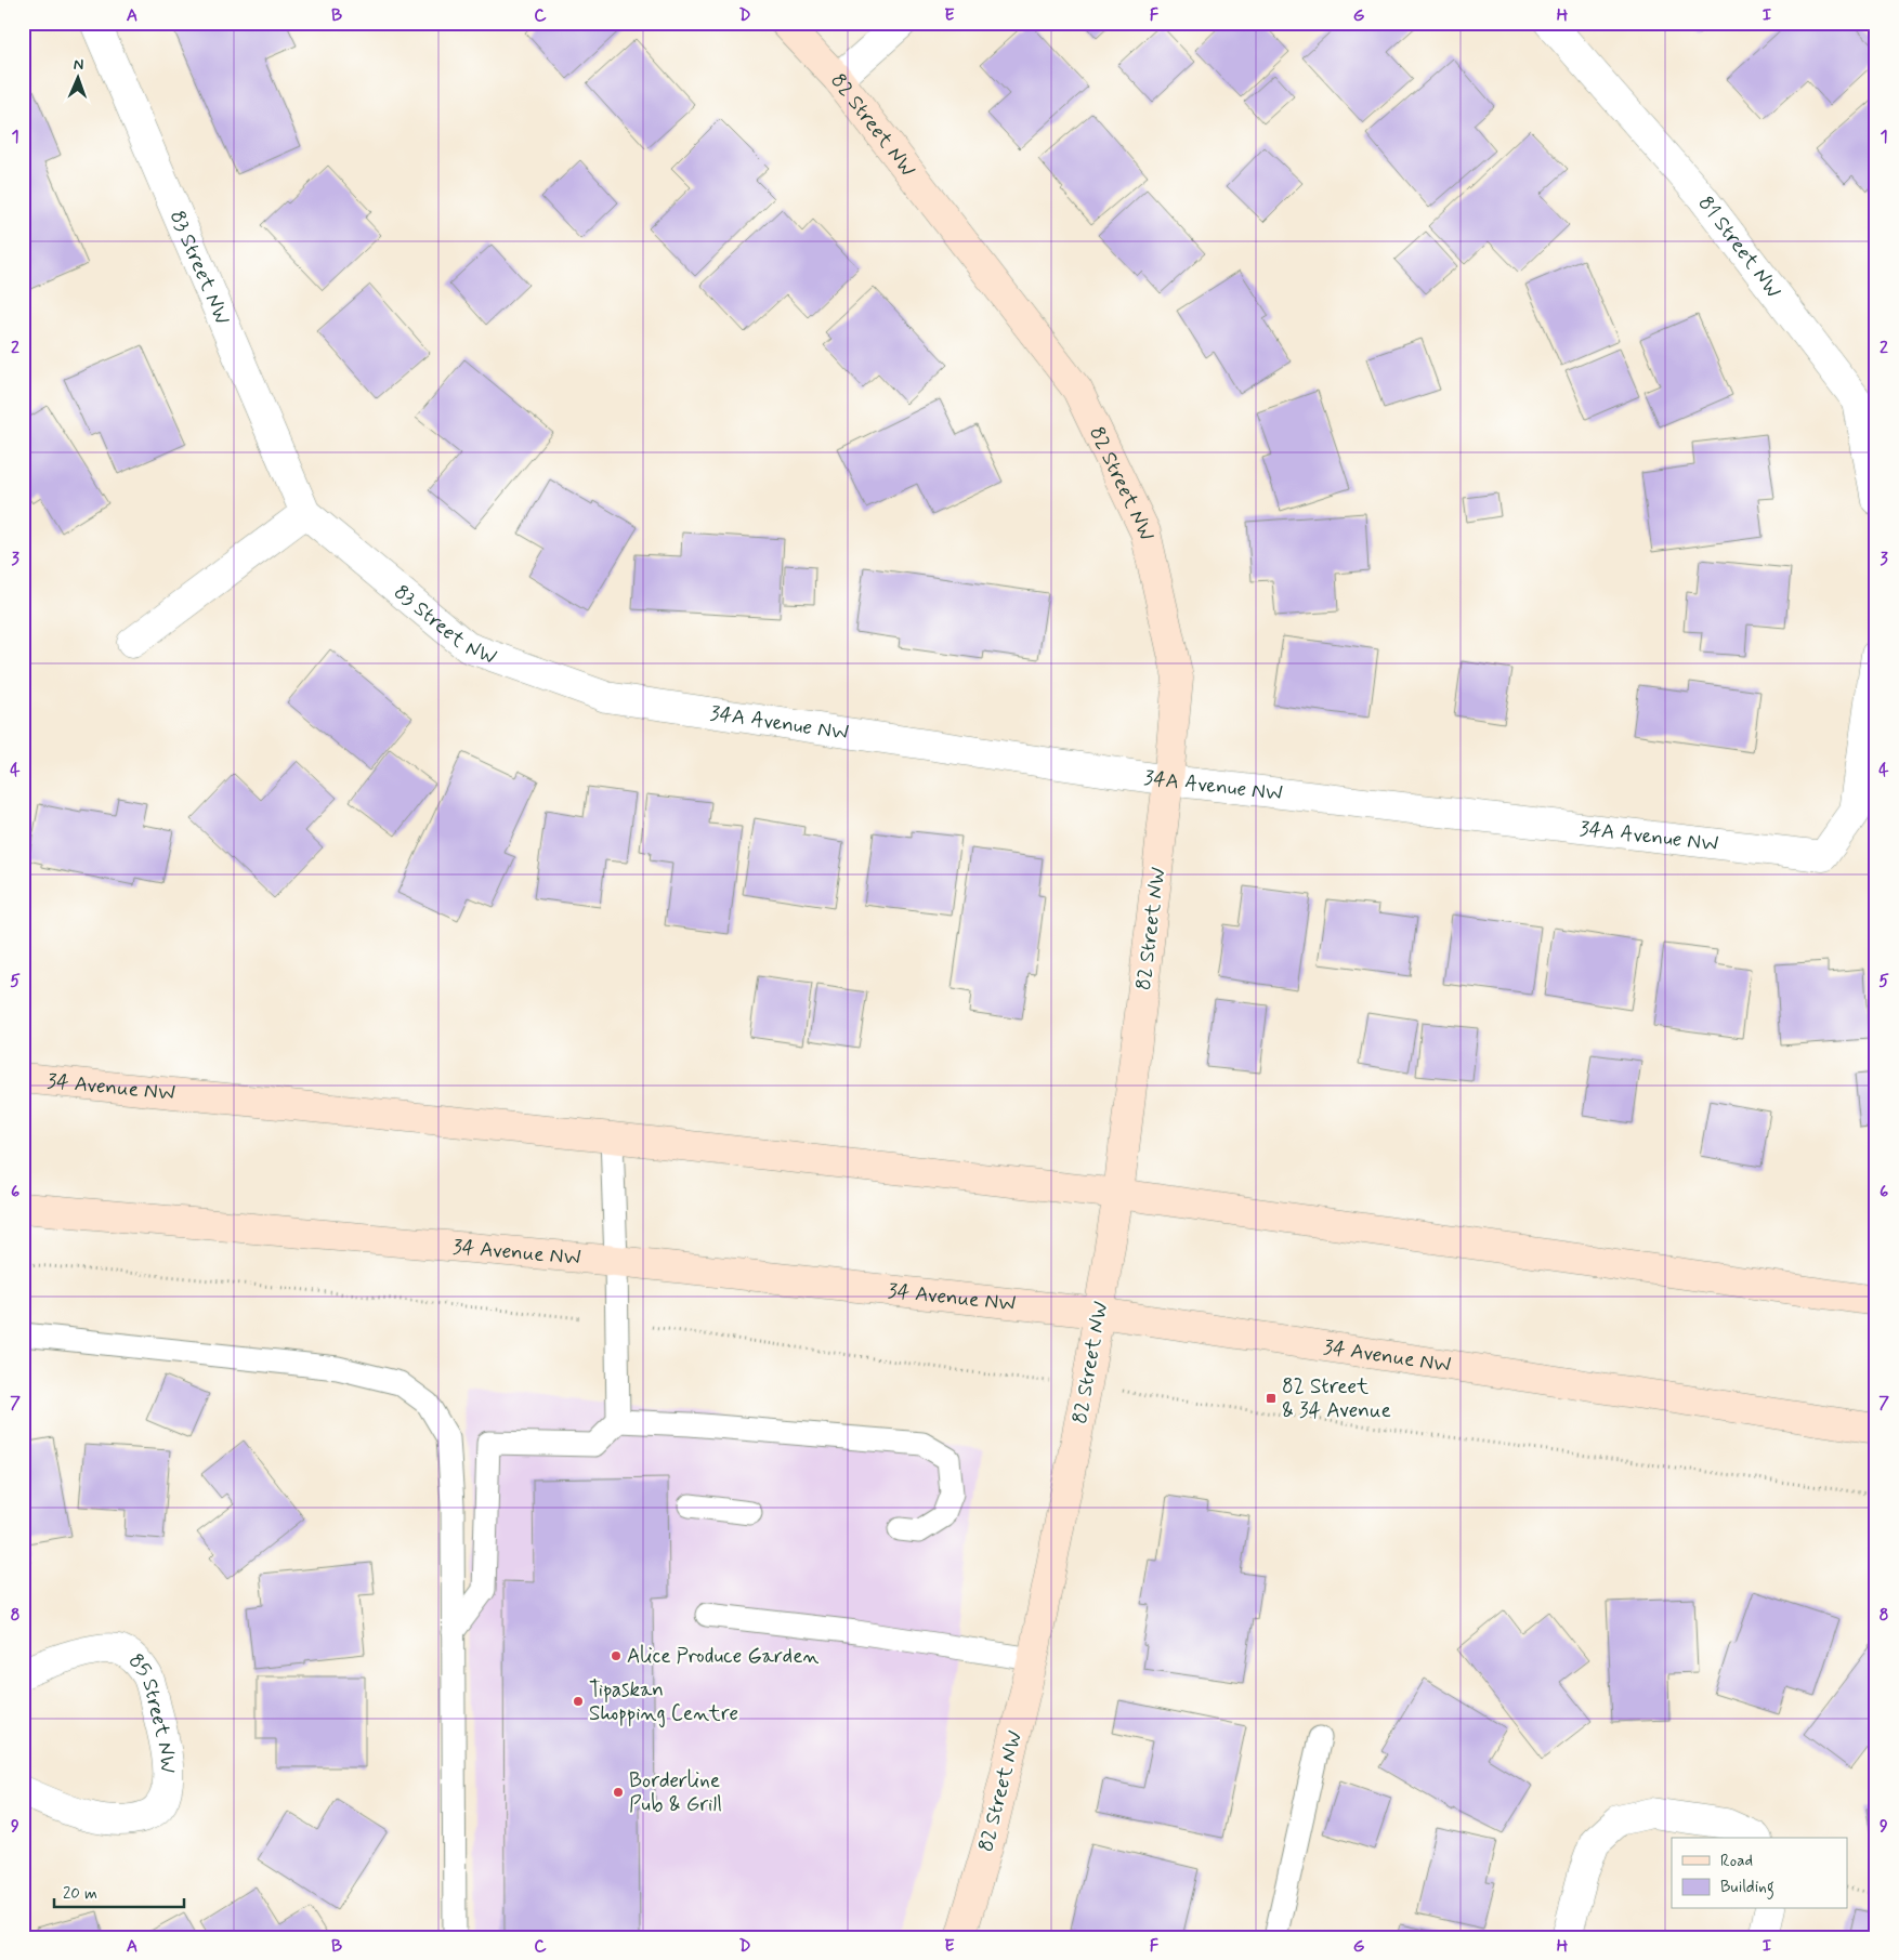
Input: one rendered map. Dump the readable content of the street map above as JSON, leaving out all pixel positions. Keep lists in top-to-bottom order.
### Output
{
  "streets": {
    "main road": ["82 Street NW", "34 Avenue NW"],
    "street": [
      "81 Street NW",
      "83 Street NW",
      "34A Avenue NW",
      "85 Street NW"
    ]
  },
  "crossings": [
    ["82 Street NW", "34A Avenue NW"],
    ["82 Street NW", "34 Avenue NW"],
    ["83 Street NW", "34A Avenue NW"]
  ],
  "places": {
    "transit": ["82 Street & 34 Avenue"],
    "other": ["Alice Produce Garden", "Tipaskan Shopping Centre", "Borderline Pub & Grill"]
  },
  "legend": ["Road", "Building"],
  "scale_bar": "20 m",
  "north": "top",
  "grid": {
    "columns": [
      "A",
      "B",
      "C",
      "D",
      "E",
      "F",
      "G",
      "H",
      "I"
    ],
    "rows": [
      "1",
      "2",
      "3",
      "4",
      "5",
      "6",
      "7",
      "8",
      "9"
    ]
  }
}
